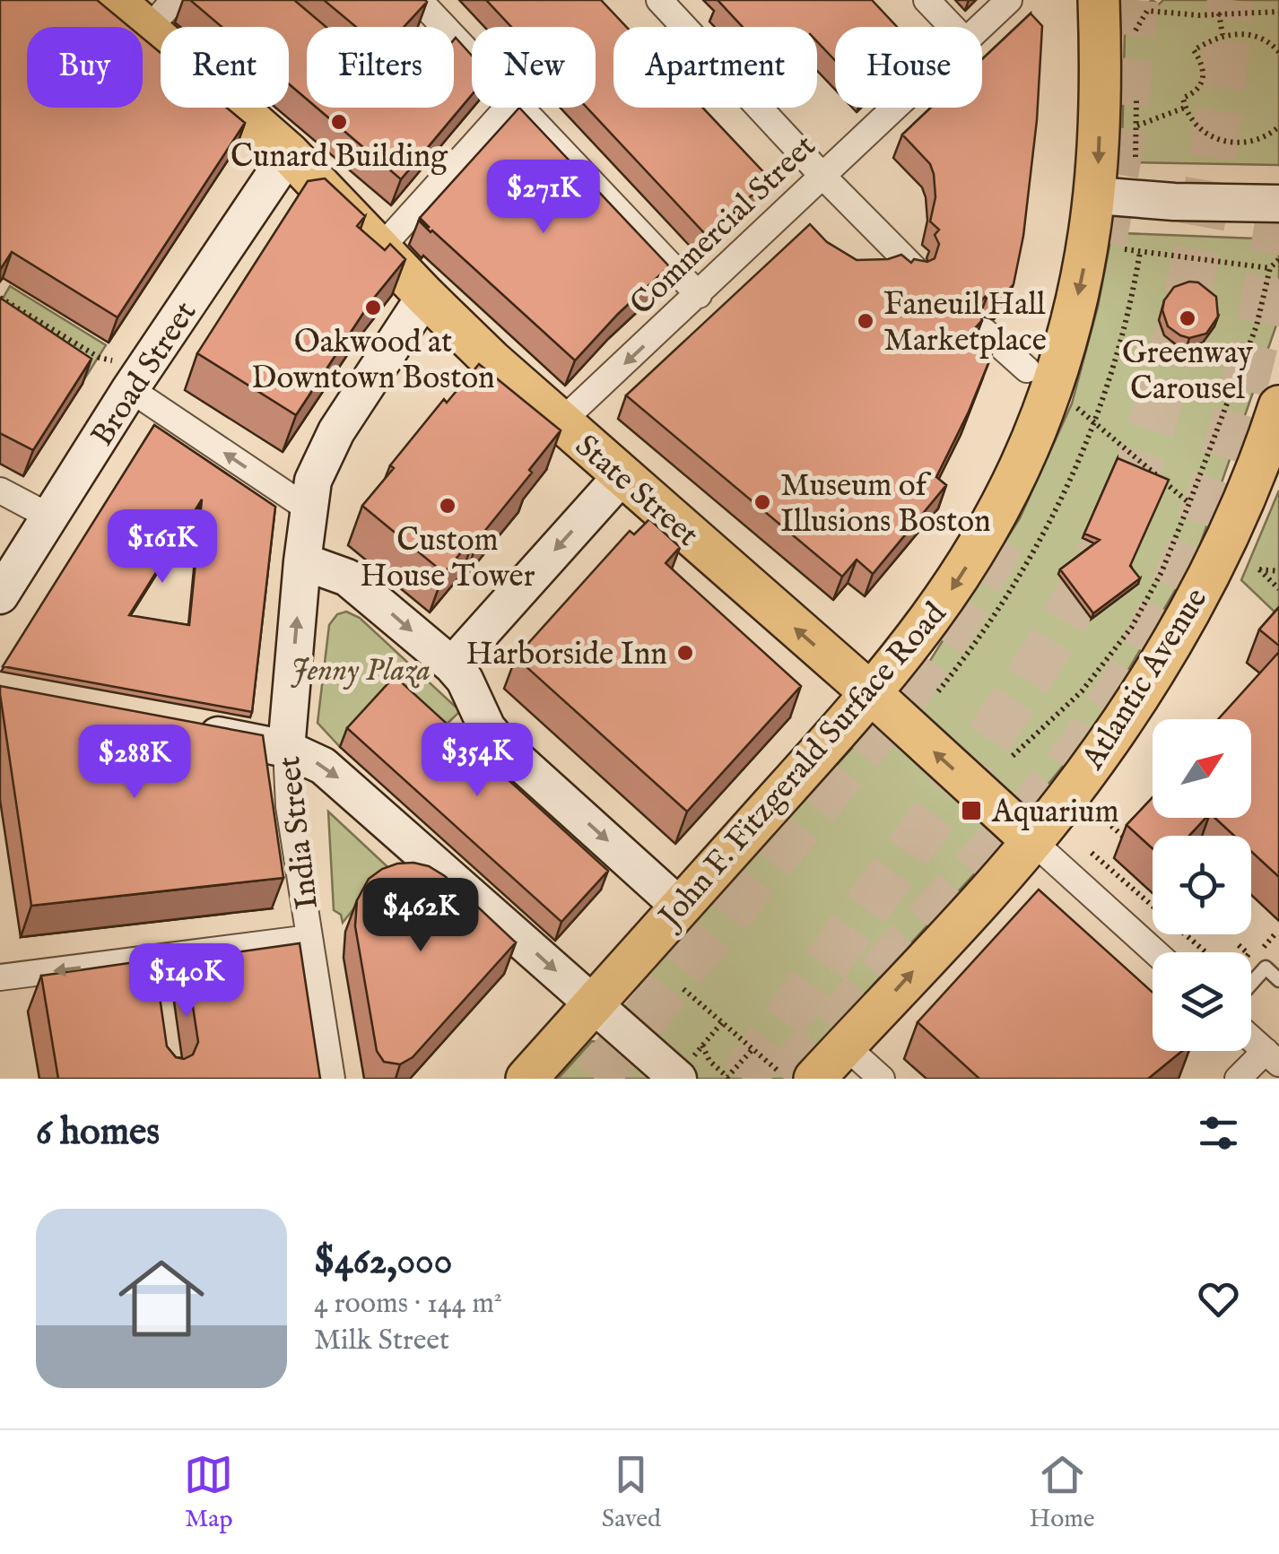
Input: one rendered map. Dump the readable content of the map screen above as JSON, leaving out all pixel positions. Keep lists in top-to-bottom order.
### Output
{
  "streets": {
    "main road": [
      "Broad Street",
      "State Street",
      "Atlantic Avenue",
      "John F. Fitzgerald Surface Road",
      "India Street"
    ],
    "street": ["Commercial Street"]
  },
  "crossings": [
    ["Commercial Street", "State Street"],
    ["Broad Street", "State Street"],
    ["State Street", "Atlantic Avenue"],
    ["State Street", "John F. Fitzgerald Surface Road"],
    ["State Street", "India Street"]
  ],
  "one_way": ["Commercial Street", "John F. Fitzgerald Surface Road"],
  "parks": ["Jenny Plaza"],
  "places": {
    "other": [
      "Cunard Building",
      "Oakwood at Downtown Boston",
      "Greenway Carousel",
      "Faneuil Hall Marketplace",
      "Museum of Illusions Boston",
      "Custom House Tower",
      "Harborside Inn"
    ],
    "transit": ["Aquarium"]
  },
  "north": "top right",
  "page": {
    "chip": [
      "Buy",
      "Rent",
      "Filters",
      "New",
      "Apartment",
      "House"
    ],
    "price": [
      "$271K",
      "$161K",
      "$354K",
      "$288K",
      "$462K",
      "$140K"
    ],
    "heading": "6 homes",
    "list": [
      {
        "name": "$462,000",
        "note": "4 rooms · 144 m² · Milk Street"
      }
    ],
    "tabs": ["Map", "Saved", "Home"]
  }
}
